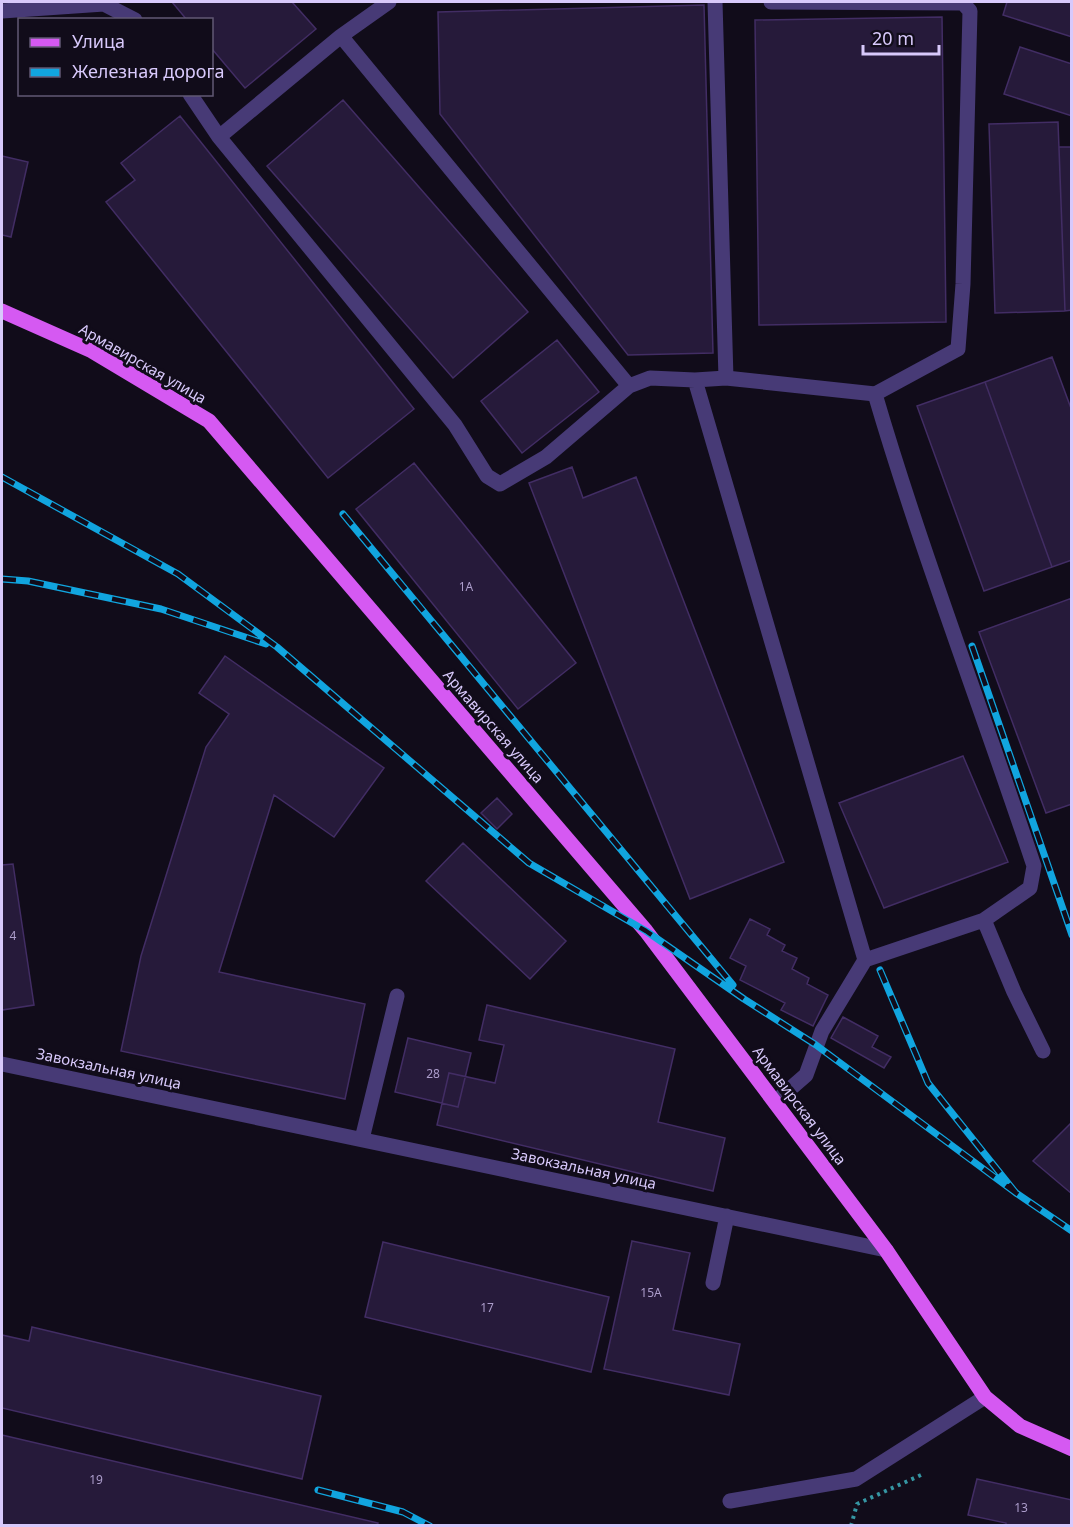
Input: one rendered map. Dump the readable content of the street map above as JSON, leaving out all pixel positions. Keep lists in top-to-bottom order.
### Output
{
  "streets": {
    "main road": ["Армавирская улица"],
    "street": ["Завокзальная улица"]
  },
  "crossings": [
    ["Армавирская улица", "Завокзальная улица"]
  ],
  "house_numbers": [
    "1А",
    "4",
    "28",
    "15А",
    "17",
    "19",
    "13"
  ],
  "legend": ["Улица", "Железная дорога"],
  "scale_bar": "20 m"
}
